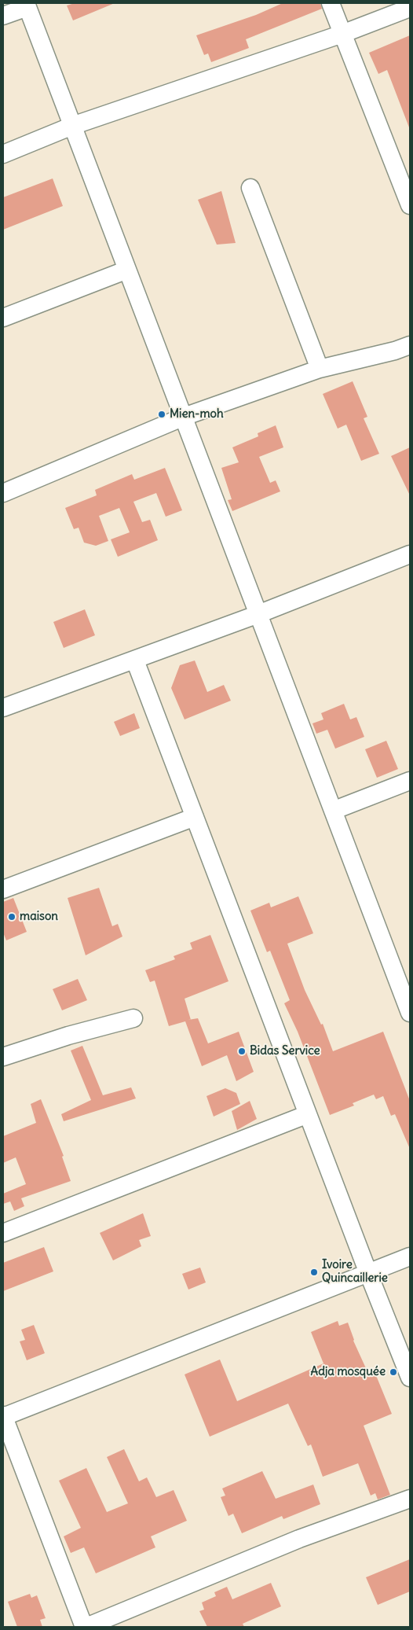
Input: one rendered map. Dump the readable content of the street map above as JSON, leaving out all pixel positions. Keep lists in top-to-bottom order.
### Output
{
  "places": [
    "Mien-moh",
    "maison",
    "Bidas Service",
    "Ivoire Quincaillerie",
    "Adja mosquée"
  ]
}
